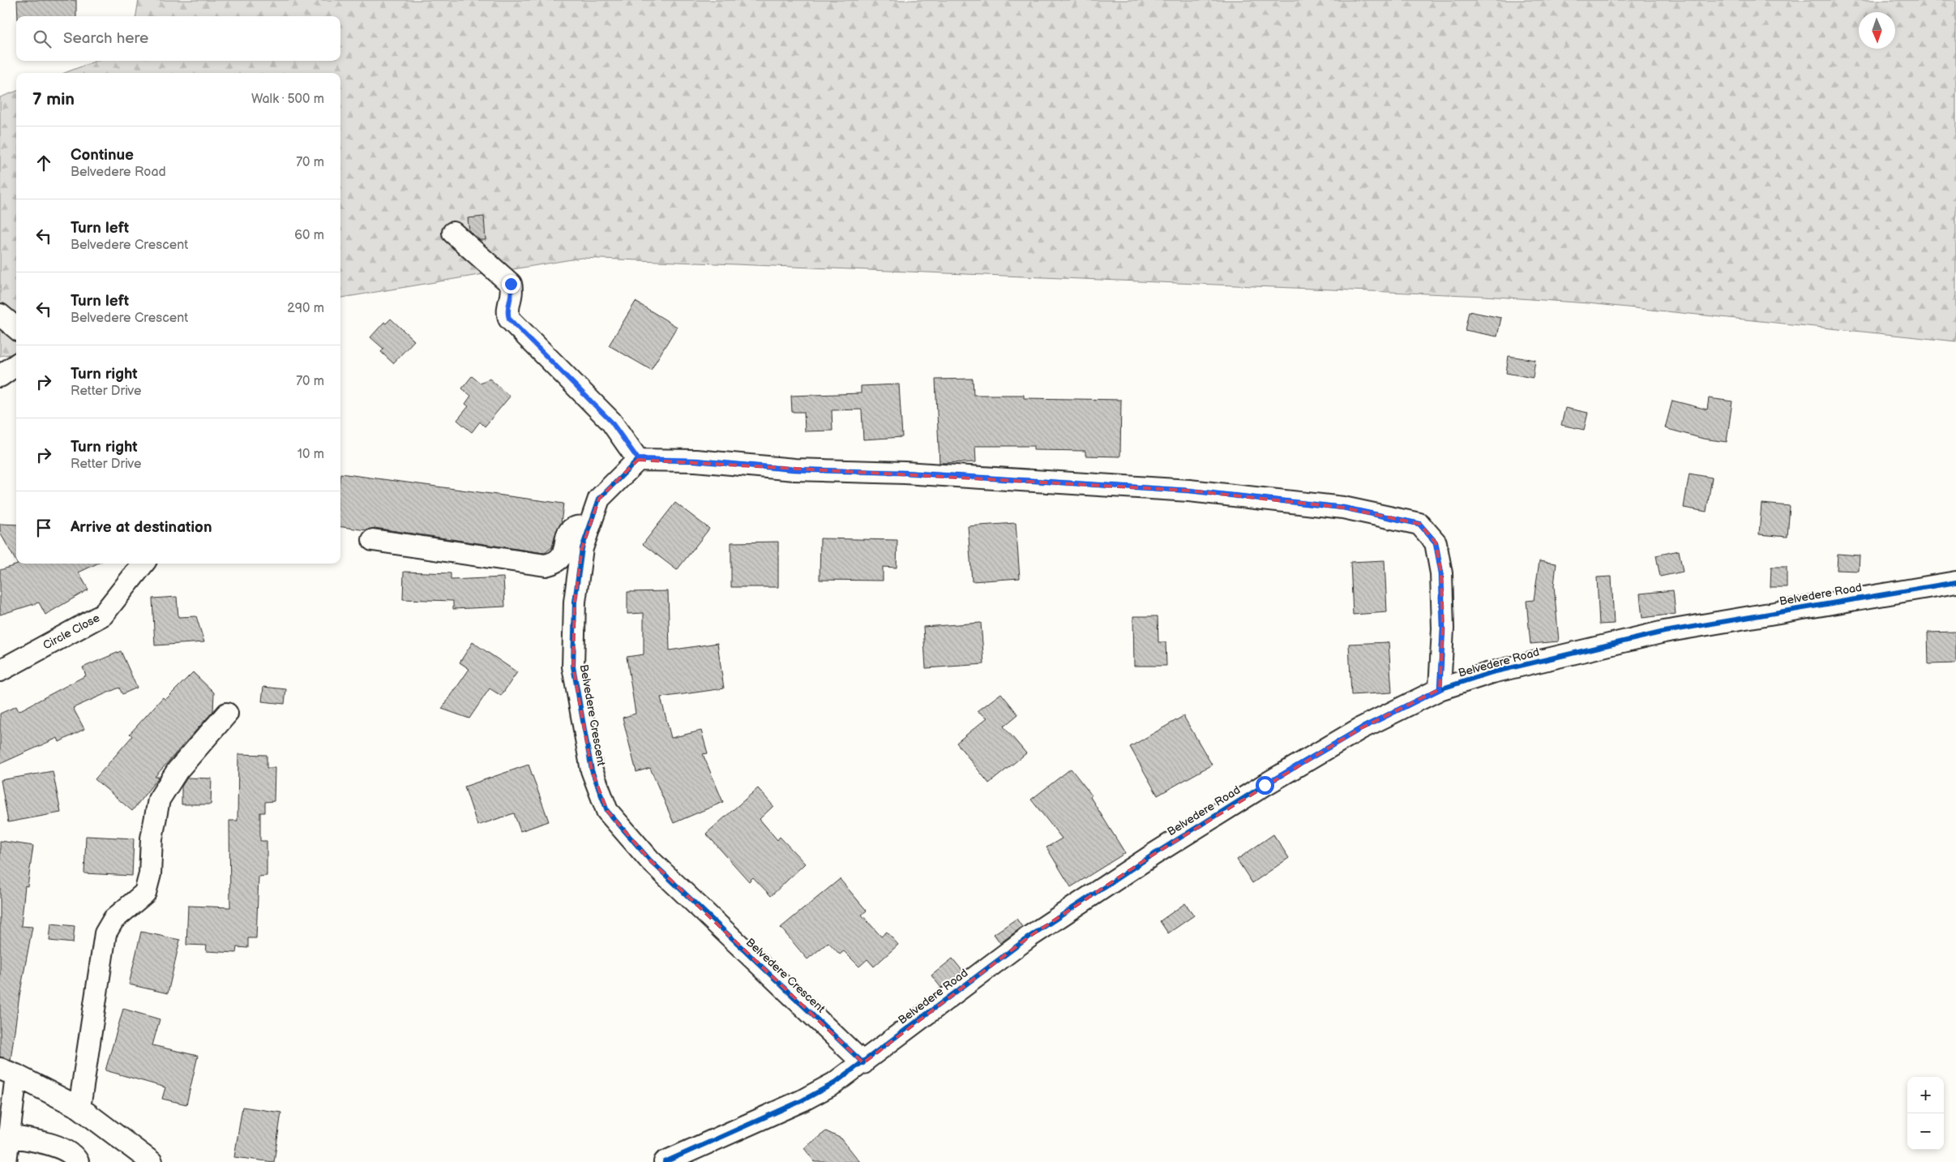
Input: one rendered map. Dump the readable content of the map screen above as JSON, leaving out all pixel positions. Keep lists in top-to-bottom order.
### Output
{
  "streets": {
    "street": ["Belvedere Road", "Circle Close", "Belvedere Crescent"]
  },
  "crossings": [
    ["Belvedere Road", "Belvedere Crescent"]
  ],
  "north": "bottom",
  "page": {
    "search": "Search here",
    "heading": ["7 min", "Walk · 500 m"],
    "list": [
      ["Continue", "Belvedere Road", "70 m"],
      ["Turn left", "Belvedere Crescent", "60 m"],
      ["Turn left", "Belvedere Crescent", "290 m"],
      ["Turn right", "Retter Drive", "70 m"],
      ["Turn right", "Retter Drive", "10 m"],
      "Arrive at destination"
    ],
    "map_buttons": ["+", "−"]
  }
}
